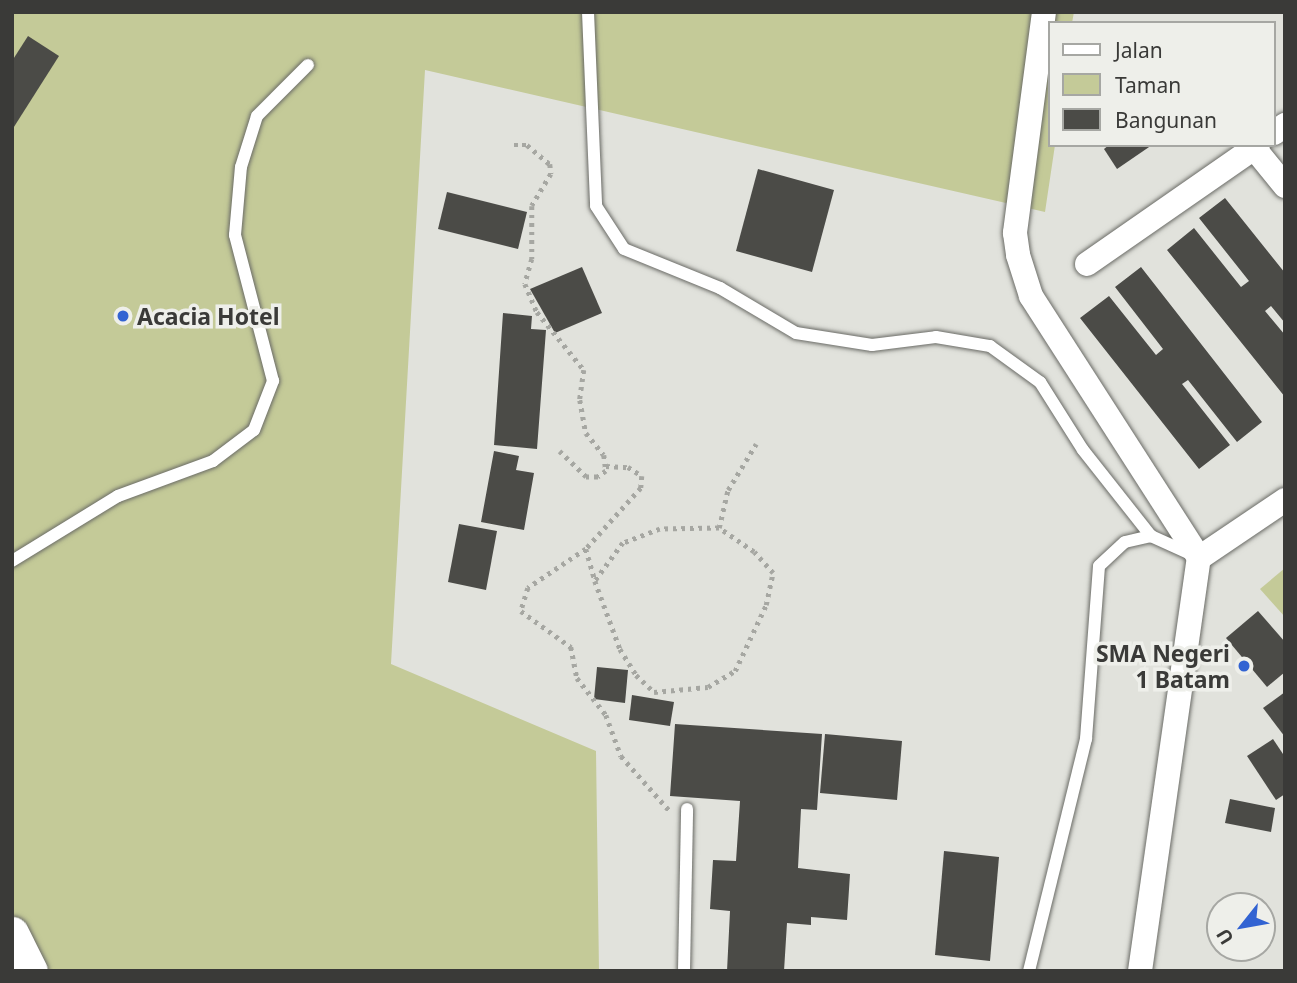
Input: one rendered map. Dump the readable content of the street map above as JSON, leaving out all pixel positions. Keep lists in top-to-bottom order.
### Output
{
  "places": ["Acacia Hotel", "SMA Negeri 1 Batam"],
  "legend": ["Jalan", "Taman", "Bangunan"],
  "north": "bottom left"
}
